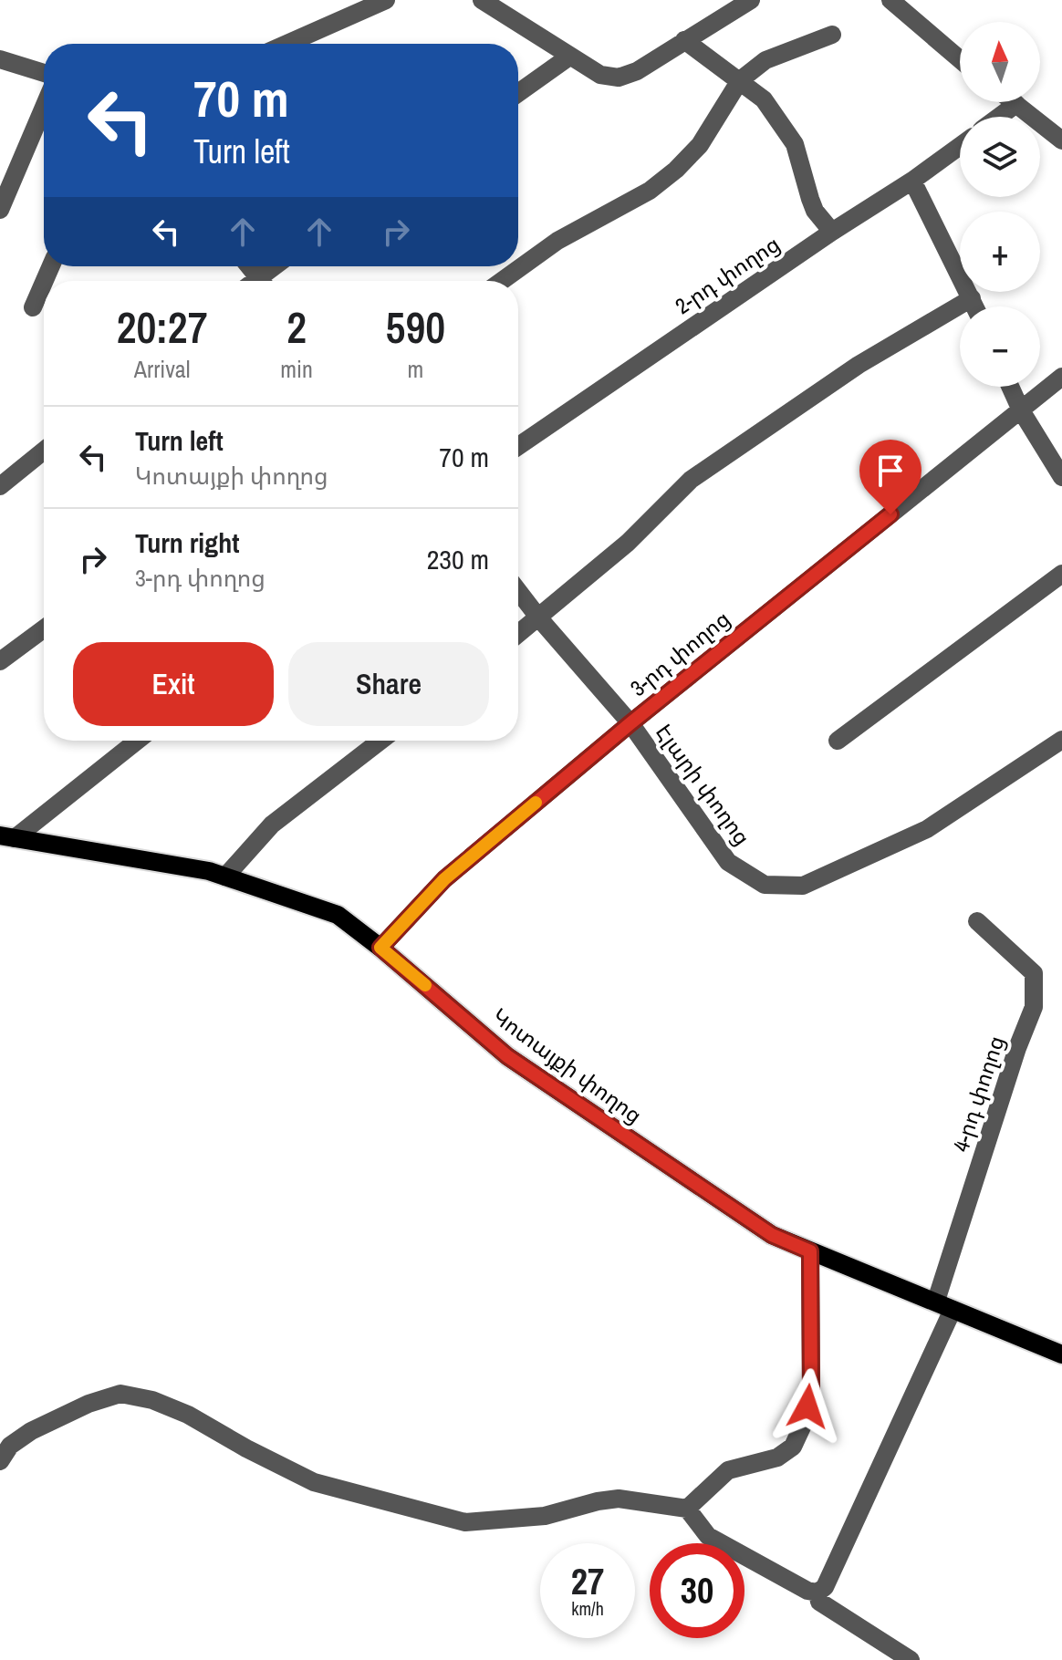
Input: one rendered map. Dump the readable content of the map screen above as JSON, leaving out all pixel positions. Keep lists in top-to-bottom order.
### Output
{
  "streets": {
    "main road": ["Կոտայքի փողոց"],
    "street": [
      "2-րդ փողոց",
      "3-րդ փողոց",
      "Էլարի փողոց",
      "4-րդ փողոց"
    ]
  },
  "crossings": [
    ["3-րդ փողոց", "Էլարի փողոց"],
    ["3-րդ փողոց", "Կոտայքի փողոց"],
    ["Կոտայքի փողոց", "4-րդ փողոց"]
  ],
  "north": "top",
  "page": {
    "map_buttons": ["+", "−"],
    "turn": ["70 m", "Turn left"],
    "eta": [
      "20:27",
      "Arrival",
      "2",
      "min",
      "590",
      "m"
    ],
    "list": [
      {
        "name": "Turn left",
        "note": "Կոտայքի փողոց",
        "value": "70 m"
      },
      {
        "name": "Turn right",
        "note": "3-րդ փողոց",
        "value": "230 m"
      }
    ],
    "buttons": ["Exit", "Share"],
    "speed": "27 km/h",
    "limit": "30"
  }
}
